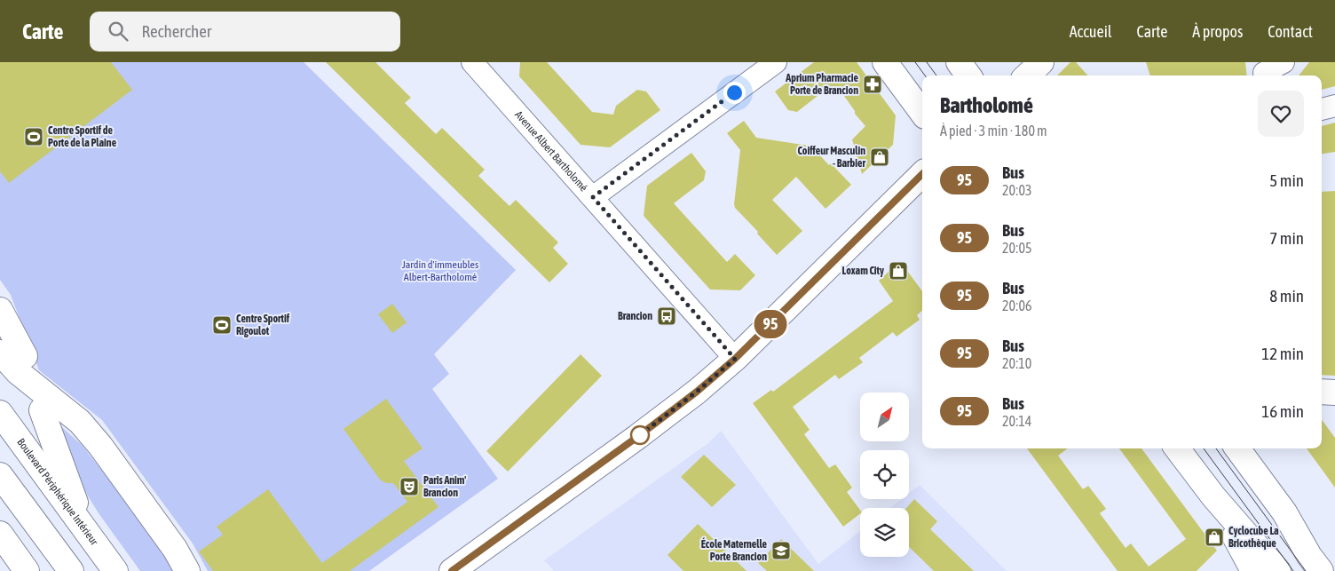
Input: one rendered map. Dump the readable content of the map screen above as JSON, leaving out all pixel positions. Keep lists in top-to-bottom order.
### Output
{
  "streets": {
    "main road": ["Boulevard Périphérique Intérieur"],
    "street": ["Avenue Albert Bartholomé"]
  },
  "parks": ["Jardin d'immeubles Albert-Bartholomé"],
  "places": {
    "pharmacy": ["Aprium Pharmacie Porte de Brancion"],
    "sports": ["Centre Sportif de Porte de la Plaine", "Centre Sportif Rigoulot"],
    "shop": ["Coiffeur Masculin - Barbier", "Loxam City", "Cyclocube La Bricothèque"],
    "bus stop": ["Brancion"],
    "theatre": ["Paris Anim' Brancion"],
    "school or university": ["École Maternelle Porte Brancion"]
  },
  "lines": ["bus line 95"],
  "north": "top right",
  "page": {
    "header": "Carte",
    "search": "Rechercher",
    "nav": [
      "Accueil",
      "Carte",
      "À propos",
      "Contact"
    ],
    "on_map": "95",
    "heading": ["Bartholomé", "À pied · 3 min · 180 m"],
    "list": [
      {
        "mark": "95",
        "name": "Bus",
        "note": "20:03",
        "value": "5 min"
      },
      {
        "mark": "95",
        "name": "Bus",
        "note": "20:05",
        "value": "7 min"
      },
      {
        "mark": "95",
        "name": "Bus",
        "note": "20:06",
        "value": "8 min"
      },
      {
        "mark": "95",
        "name": "Bus",
        "note": "20:10",
        "value": "12 min"
      },
      {
        "mark": "95",
        "name": "Bus",
        "note": "20:14",
        "value": "16 min"
      }
    ]
  }
}
